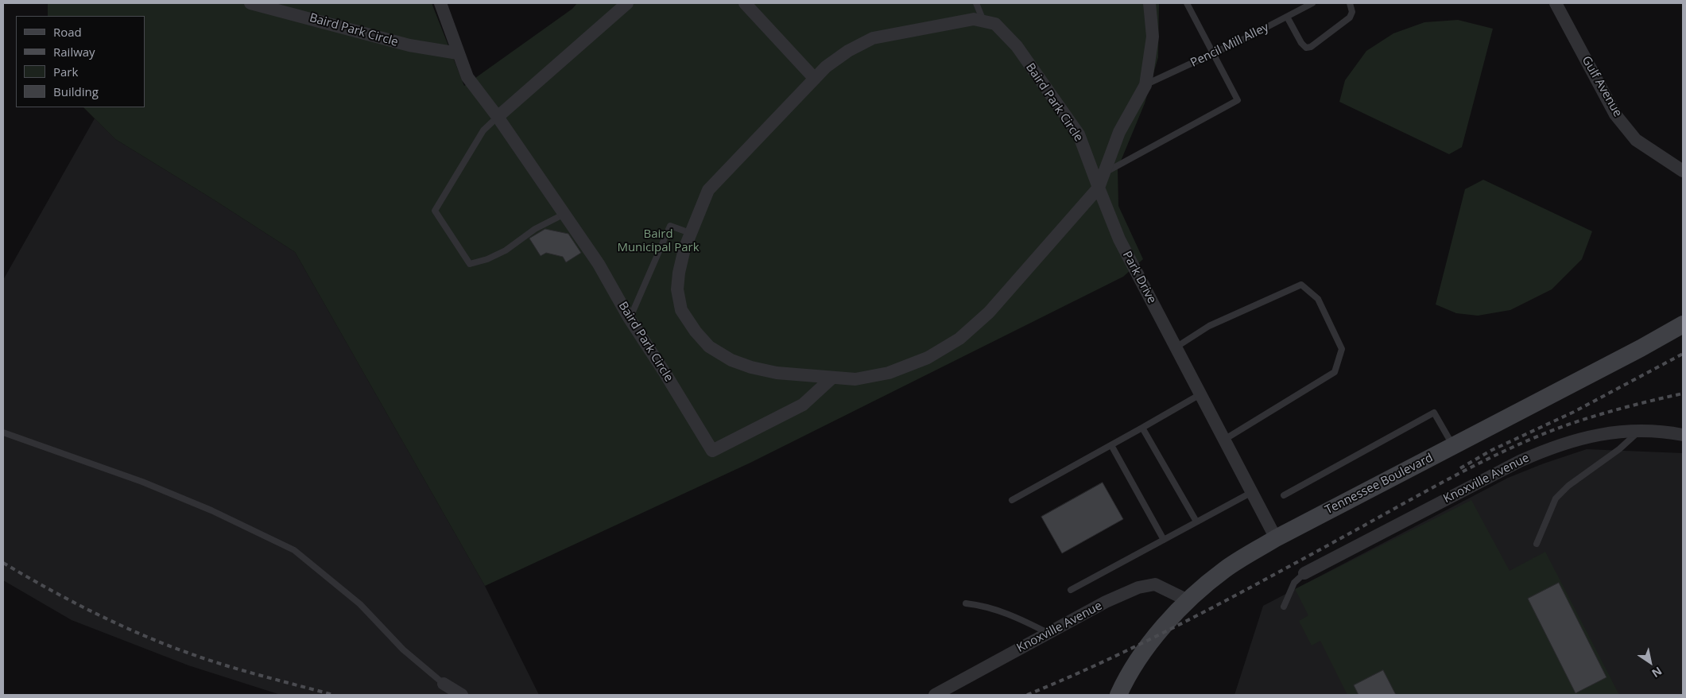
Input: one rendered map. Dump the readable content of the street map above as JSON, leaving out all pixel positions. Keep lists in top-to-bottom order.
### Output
{
  "streets": {
    "street": [
      "Baird Park Circle",
      "Gulf Avenue",
      "Park Drive",
      "Knoxville Avenue",
      "Tennessee Boulevard"
    ],
    "lane": ["Pencil Mill Alley"]
  },
  "crossings": [
    ["Baird Park Circle", "Park Drive"],
    ["Park Drive", "Tennessee Boulevard"],
    ["Knoxville Avenue", "Tennessee Boulevard"]
  ],
  "parks": ["Baird Municipal Park"],
  "legend": [
    "Road",
    "Railway",
    "Park",
    "Building"
  ],
  "north": "bottom right"
}
